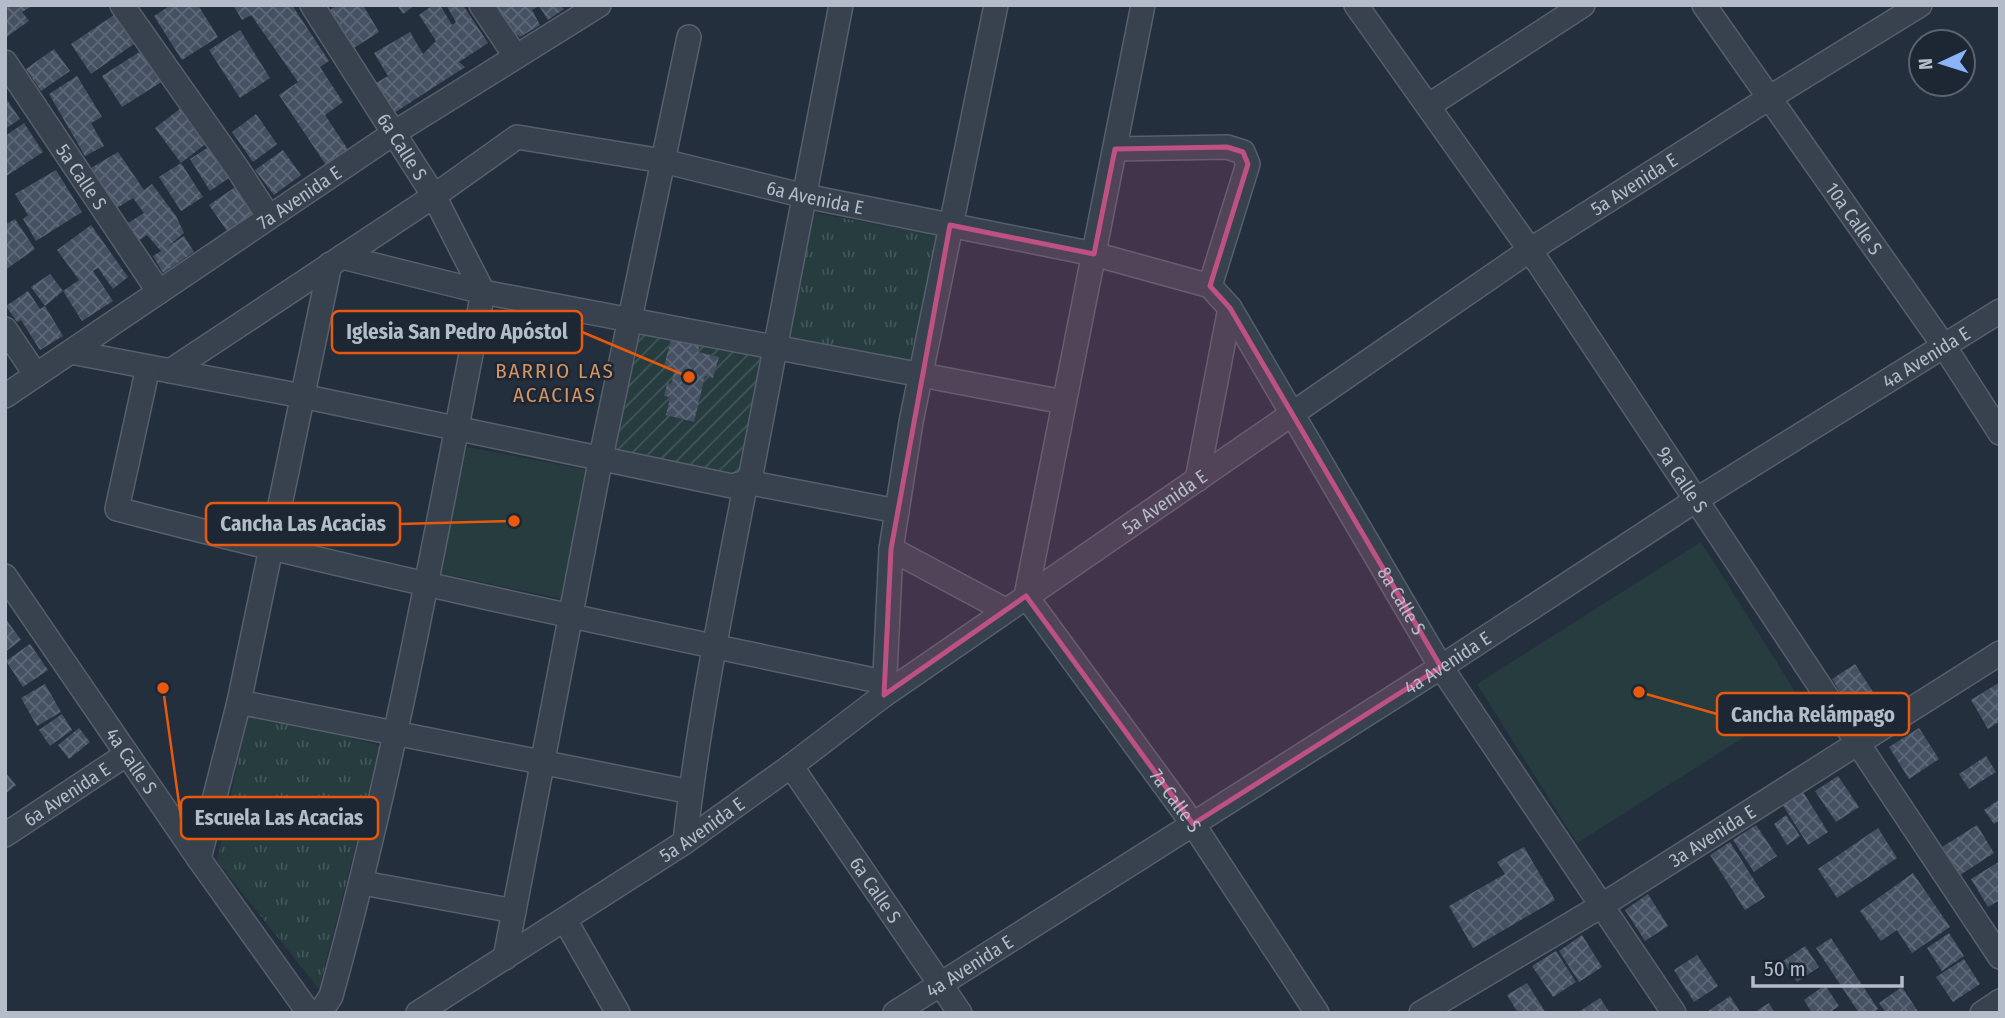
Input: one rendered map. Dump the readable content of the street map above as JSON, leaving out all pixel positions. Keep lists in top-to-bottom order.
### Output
{
  "streets": {
    "street": [
      "6a Calle S",
      "5a Calle S",
      "5a Avenida E",
      "7a Avenida E",
      "6a Avenida E",
      "10a Calle S",
      "4a Avenida E",
      "9a Calle S",
      "8a Calle S",
      "4a Calle S",
      "7a Calle S",
      "3a Avenida E"
    ]
  },
  "crossings": [
    ["6a Calle S", "5a Avenida E"],
    ["6a Calle S", "7a Avenida E"],
    ["6a Calle S", "6a Avenida E"],
    ["6a Calle S", "4a Avenida E"],
    ["5a Calle S", "7a Avenida E"],
    ["5a Avenida E", "10a Calle S"],
    ["5a Avenida E", "9a Calle S"],
    ["5a Avenida E", "8a Calle S"],
    ["5a Avenida E", "7a Calle S"],
    ["6a Avenida E", "8a Calle S"],
    ["6a Avenida E", "4a Calle S"],
    ["10a Calle S", "4a Avenida E"],
    ["4a Avenida E", "9a Calle S"],
    ["4a Avenida E", "8a Calle S"],
    ["4a Avenida E", "7a Calle S"],
    ["9a Calle S", "3a Avenida E"],
    ["8a Calle S", "3a Avenida E"]
  ],
  "districts": ["BARRIO LAS ACACIAS"],
  "places": [
    "Iglesia San Pedro Apóstol",
    "Cancha Las Acacias",
    "Escuela Las Acacias",
    "Cancha Relámpago"
  ],
  "scale_bar": "50 m",
  "north": "left"
}
